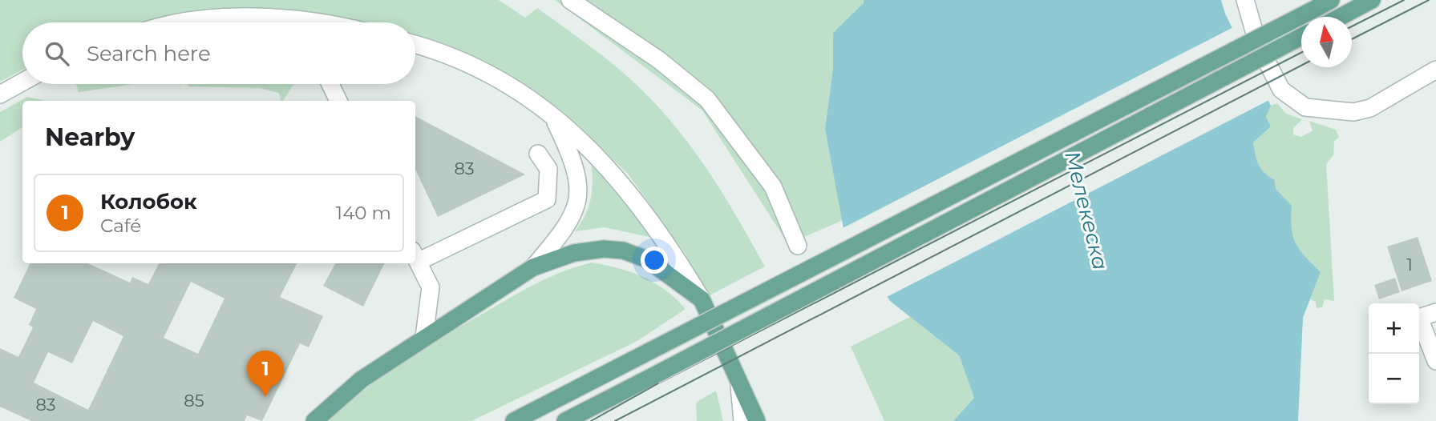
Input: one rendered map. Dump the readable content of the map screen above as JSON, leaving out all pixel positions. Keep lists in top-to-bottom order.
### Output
{
  "water": ["Мелекеска"],
  "house_numbers": [
    "83",
    "1",
    "85",
    "83"
  ],
  "north": "top",
  "page": {
    "search": "Search here",
    "heading": "Nearby",
    "list": [
      {
        "mark": "1",
        "name": "Колобок",
        "note": "Café",
        "value": "140 m"
      }
    ],
    "map_buttons": ["+", "−"],
    "pins": "1"
  }
}
